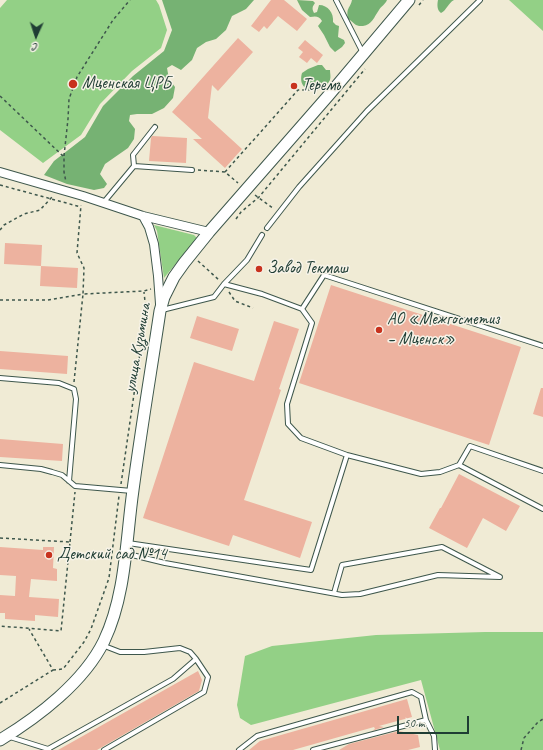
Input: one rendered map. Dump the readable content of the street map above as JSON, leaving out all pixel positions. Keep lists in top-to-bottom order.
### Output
{
  "streets": {
    "main road": ["улица Кузьмина"]
  },
  "places": [
    "Мценская ЦРБ",
    "Теремъ",
    "Завод Текмаш",
    "АО «Межгосметиз – Мценск»",
    "Детский сад №14"
  ],
  "scale_bar": "50 m",
  "north": "bottom"
}
